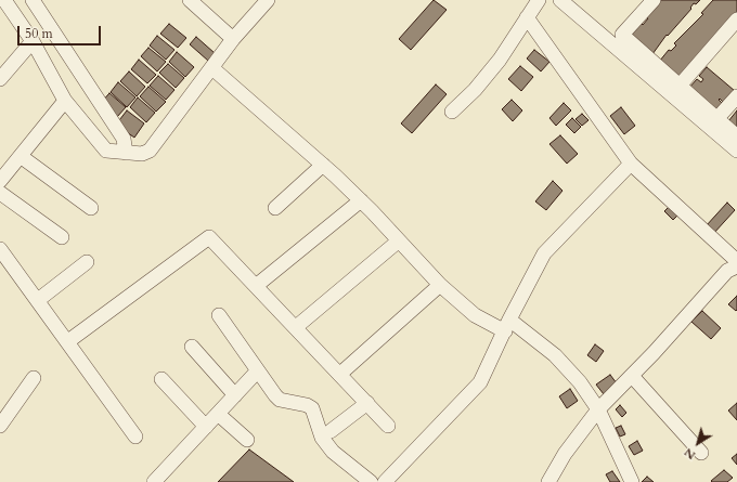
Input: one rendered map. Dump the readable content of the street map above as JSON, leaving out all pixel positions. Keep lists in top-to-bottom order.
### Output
{
  "scale_bar": "50 m",
  "north": "bottom left"
}
